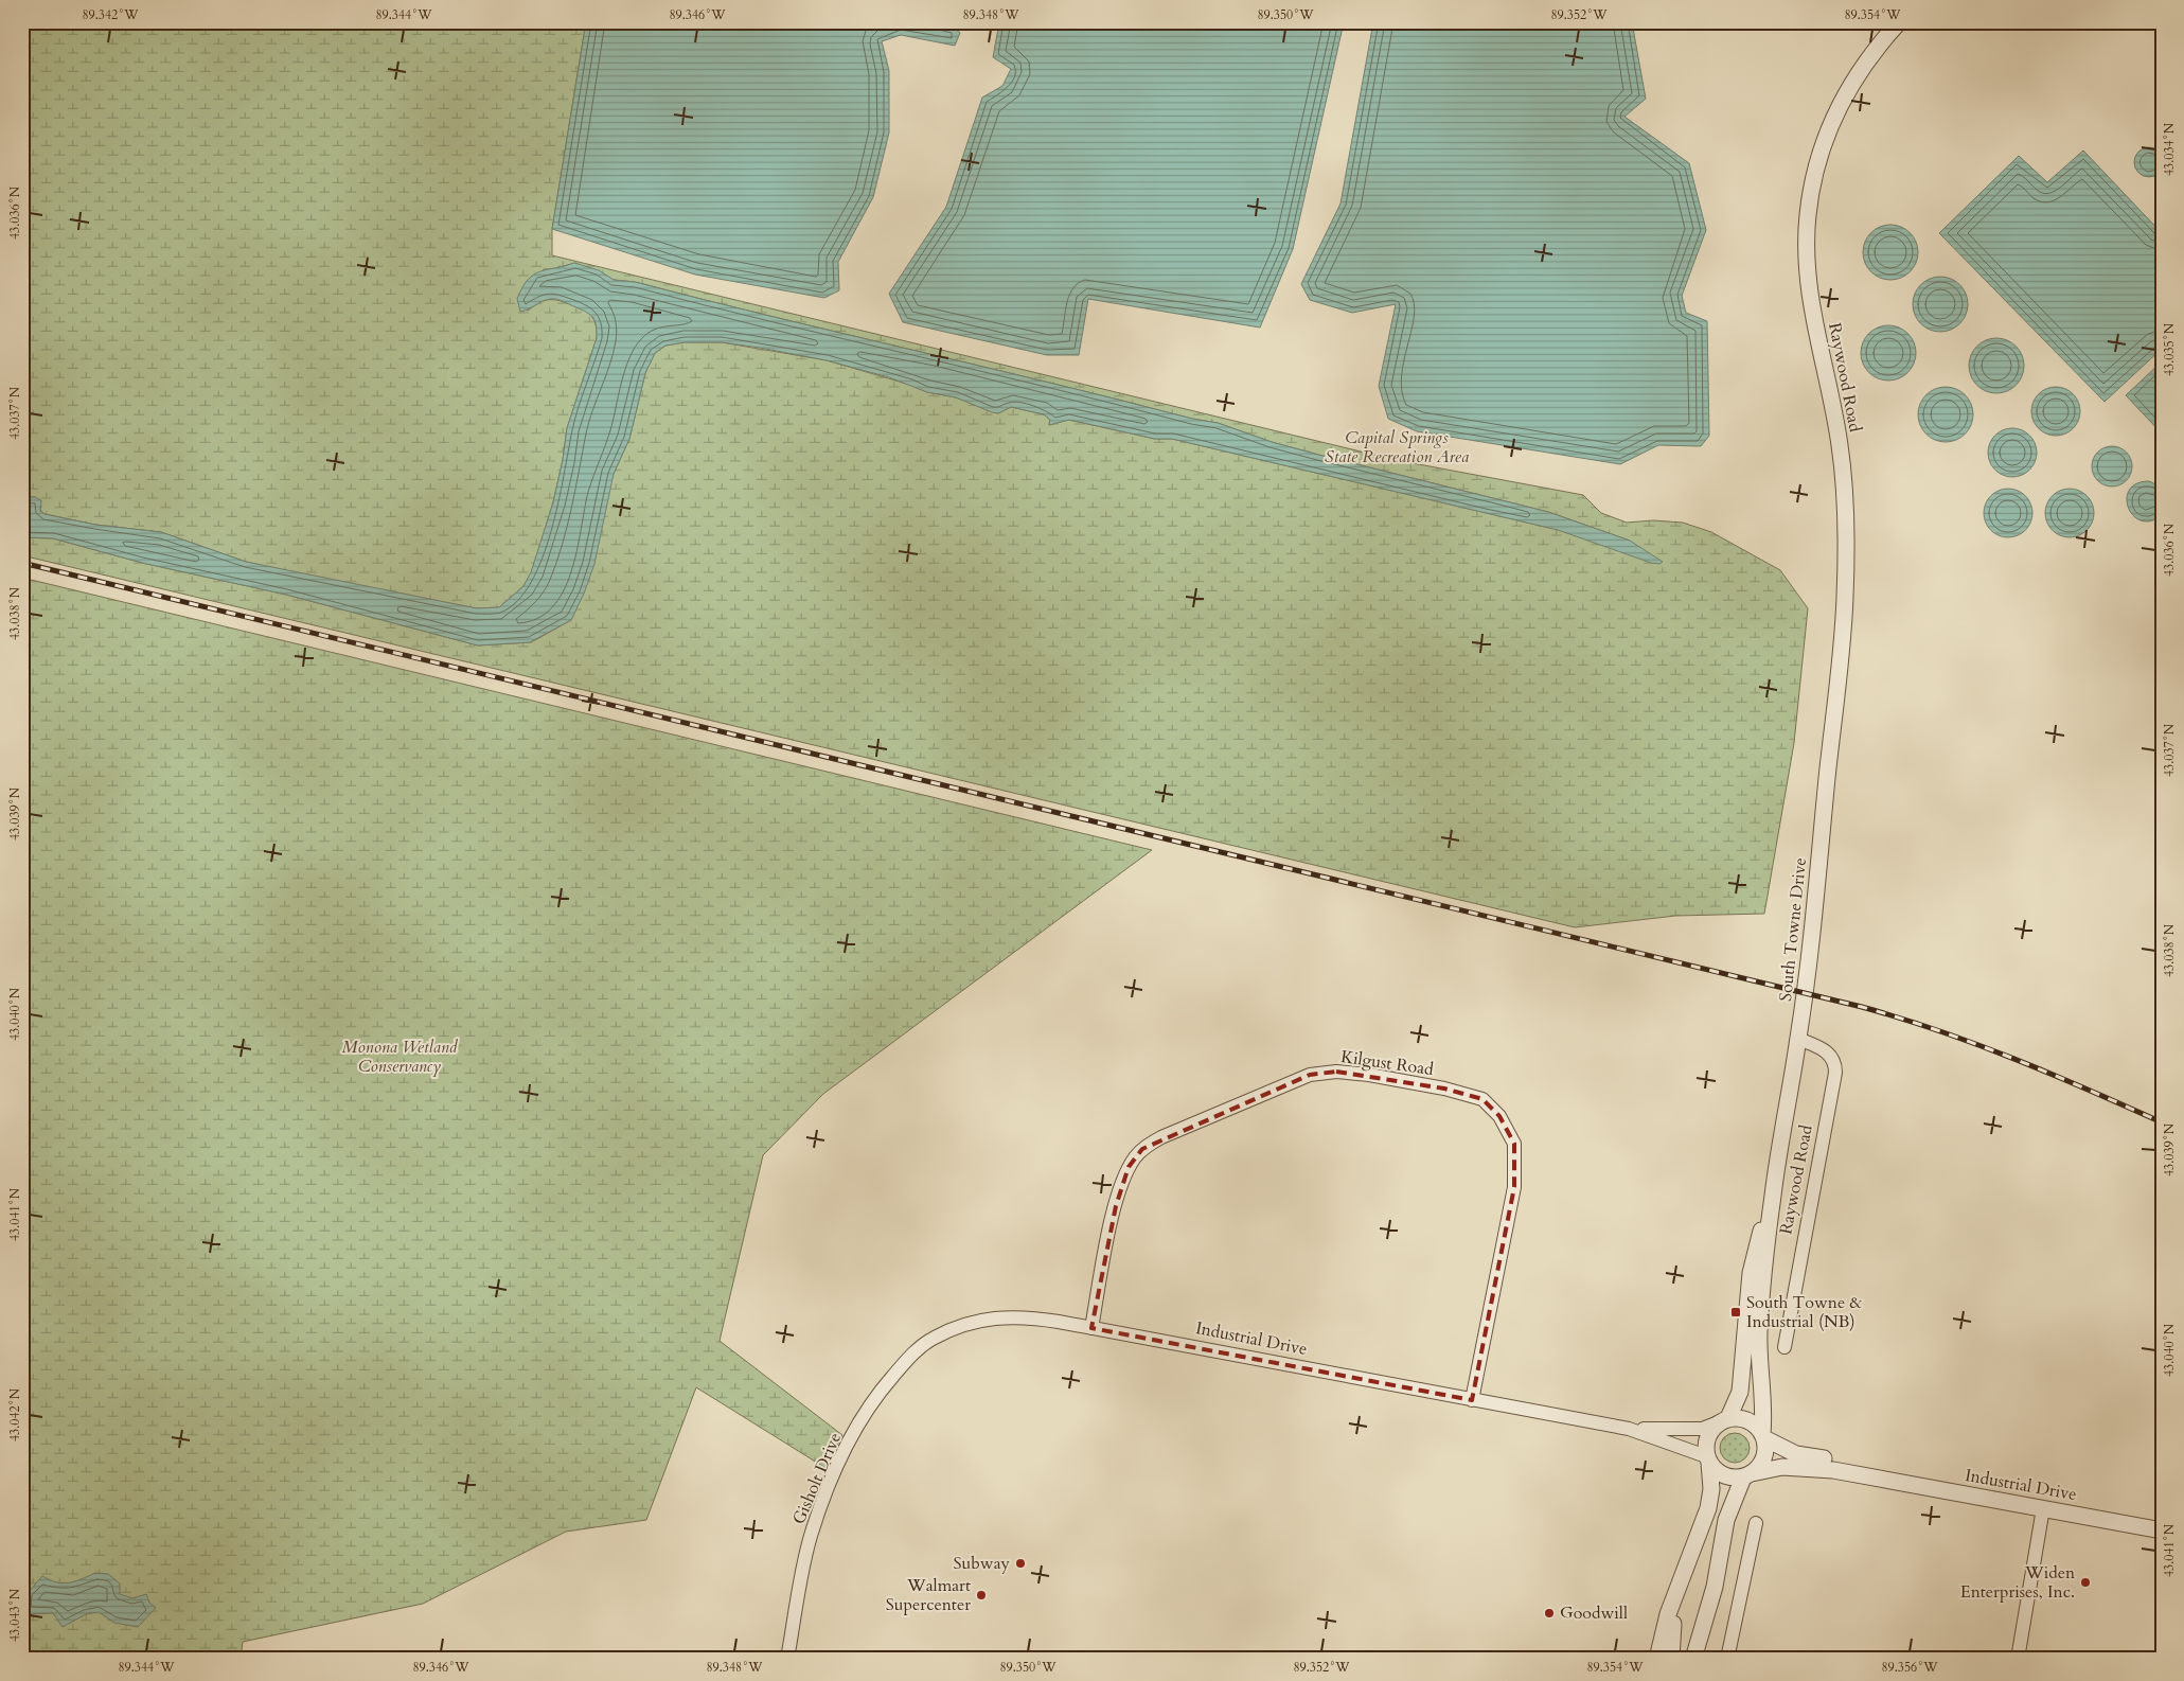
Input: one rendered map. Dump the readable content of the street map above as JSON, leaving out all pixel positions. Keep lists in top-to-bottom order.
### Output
{
  "streets": {
    "street": [
      "Raywood Road",
      "South Towne Drive",
      "Kilgust Road",
      "Industrial Drive",
      "Gisholt Drive"
    ]
  },
  "crossings": [
    ["Raywood Road", "South Towne Drive"],
    ["South Towne Drive", "Industrial Drive"],
    ["Kilgust Road", "Industrial Drive"],
    ["Industrial Drive", "Gisholt Drive"]
  ],
  "parks": ["Capital Springs State Recreation Area", "Monona Wetland Conservancy"],
  "places": {
    "transit": ["South Towne & Industrial (NB)"],
    "other": [
      "Subway",
      "Widen Enterprises, Inc.",
      "Walmart Supercenter",
      "Goodwill"
    ]
  },
  "coordinates": [
    "89.342°W",
    "89.344°W",
    "89.346°W",
    "89.348°W",
    "89.350°W",
    "89.352°W",
    "89.354°W",
    "43.034°N",
    "43.036°N",
    "43.035°N",
    "43.037°N",
    "43.038°N",
    "43.039°N",
    "43.040°N",
    "43.041°N",
    "43.042°N",
    "43.043°N",
    "89.356°W"
  ]
}
